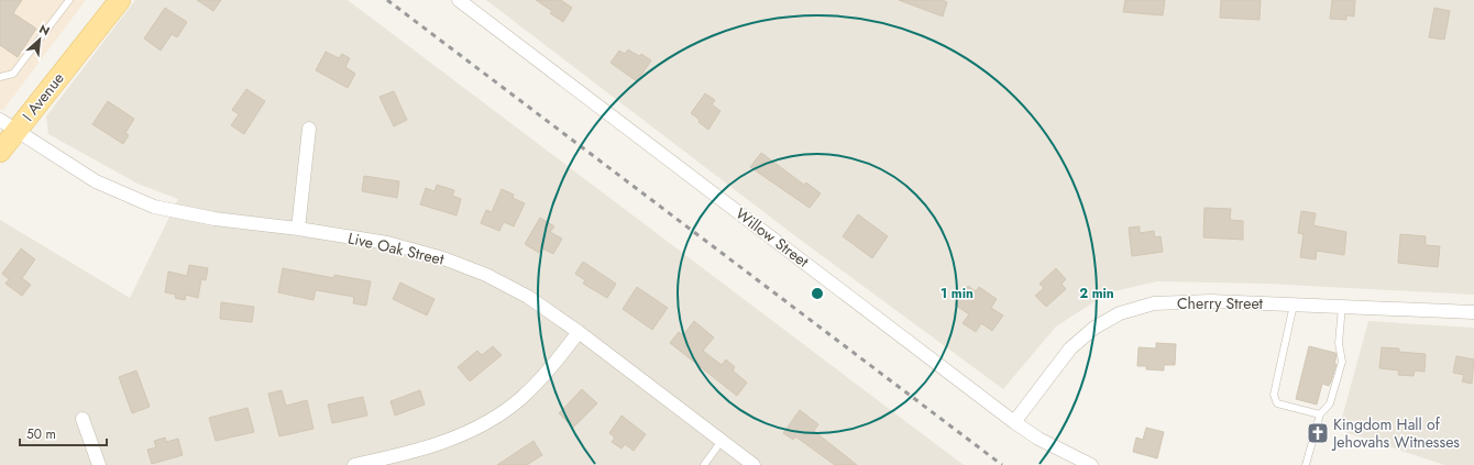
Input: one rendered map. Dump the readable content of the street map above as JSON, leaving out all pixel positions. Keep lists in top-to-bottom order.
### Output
{
  "streets": {
    "main road": ["I Avenue"],
    "street": ["Willow Street", "Live Oak Street", "Cherry Street"]
  },
  "crossings": [
    ["I Avenue", "Live Oak Street"],
    ["Willow Street", "Cherry Street"]
  ],
  "places": {
    "church": ["Kingdom Hall of Jehovahs Witnesses"]
  },
  "scale_bar": "50 m",
  "north": "top right",
  "rings": ["1 min", "2 min"]
}
